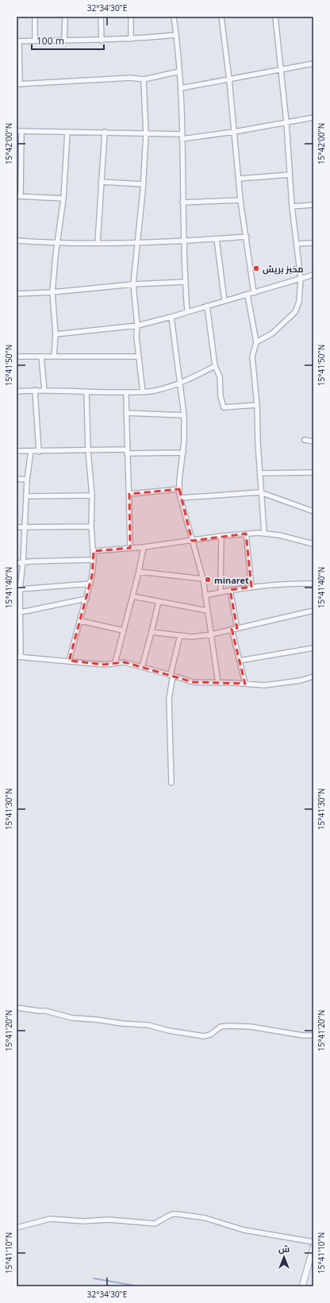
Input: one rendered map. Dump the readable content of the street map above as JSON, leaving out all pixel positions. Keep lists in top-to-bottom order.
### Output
{
  "places": ["مخبز بريش", "minaret"],
  "scale_bar": "100 m",
  "north": "top",
  "coordinates": [
    "32°34'30\"E",
    "15°42'00\"N",
    "15°41'50\"N",
    "15°41'40\"N",
    "15°41'30\"N",
    "15°41'20\"N",
    "15°41'10\"N"
  ]
}
